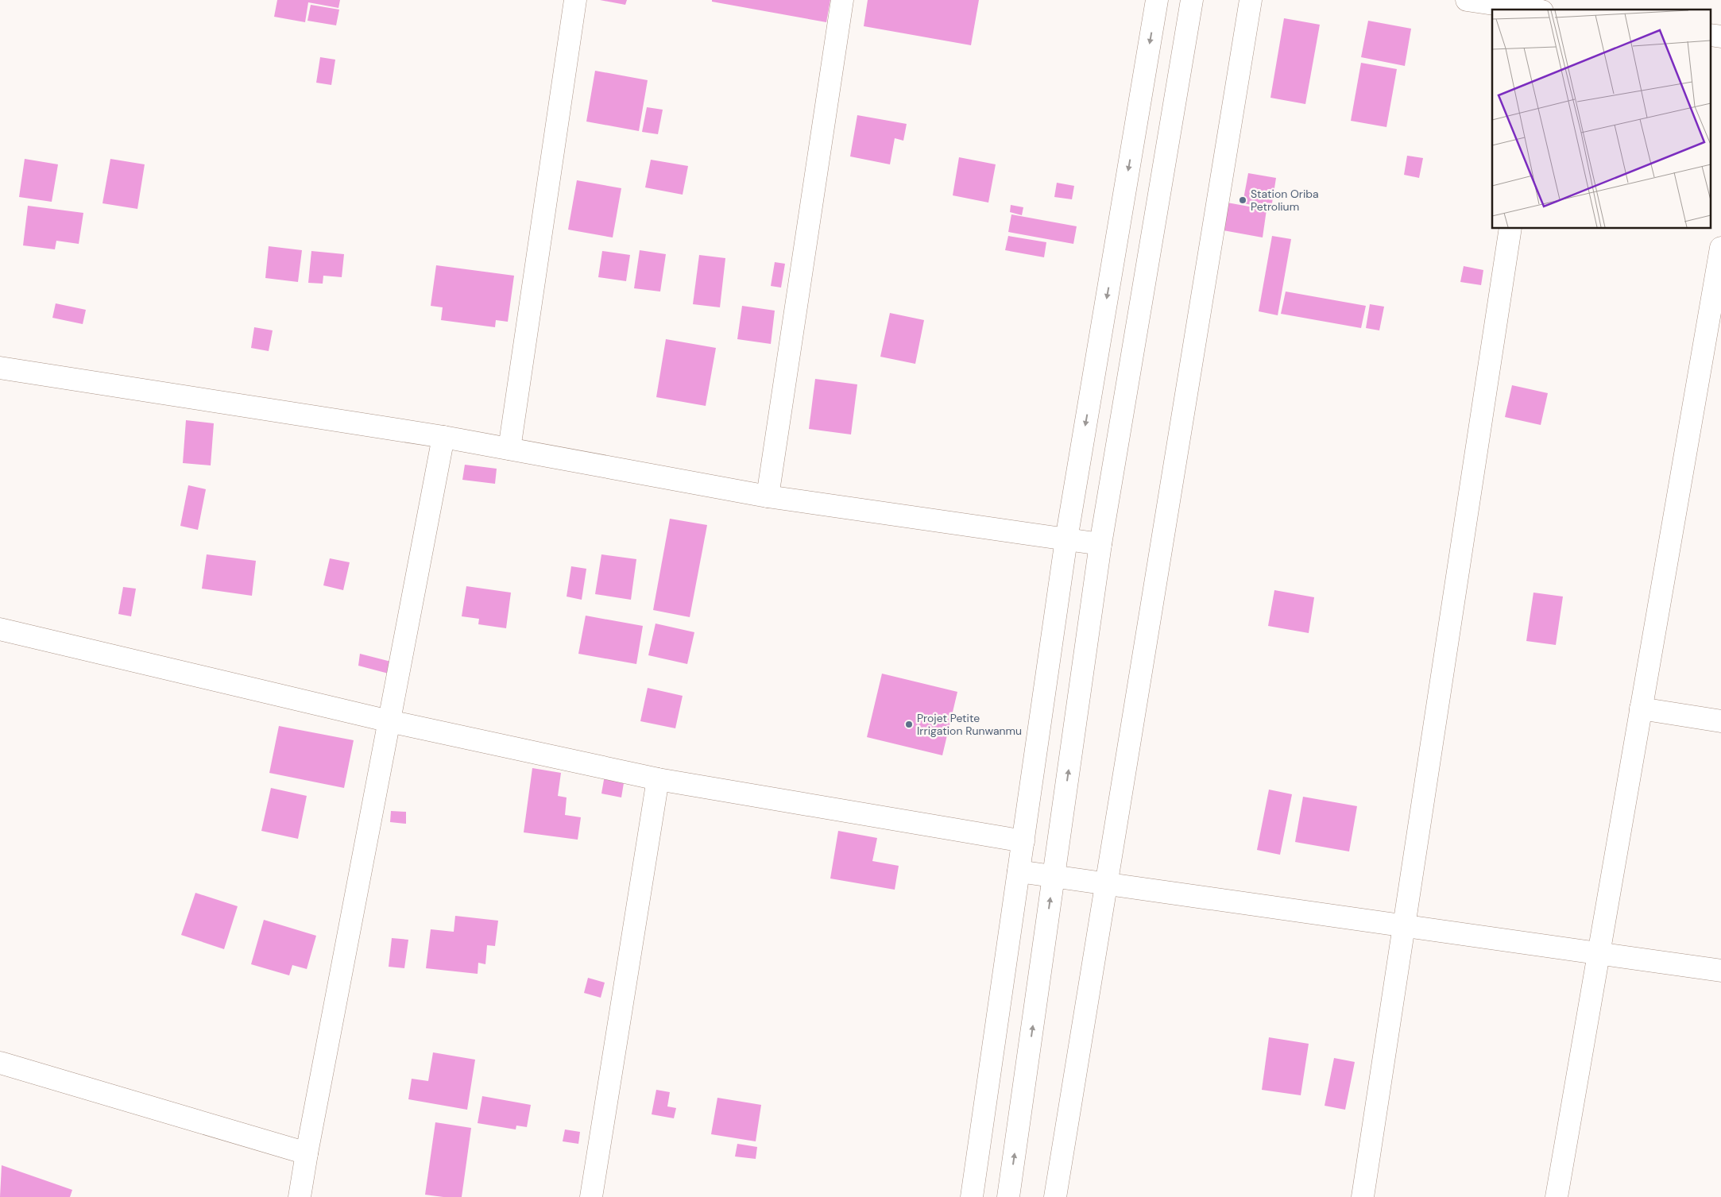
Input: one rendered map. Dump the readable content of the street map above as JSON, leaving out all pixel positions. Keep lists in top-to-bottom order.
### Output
{
  "places": ["Station Oriba Petrolium", "Projet Petite Irrigation Runwanmu"]
}
